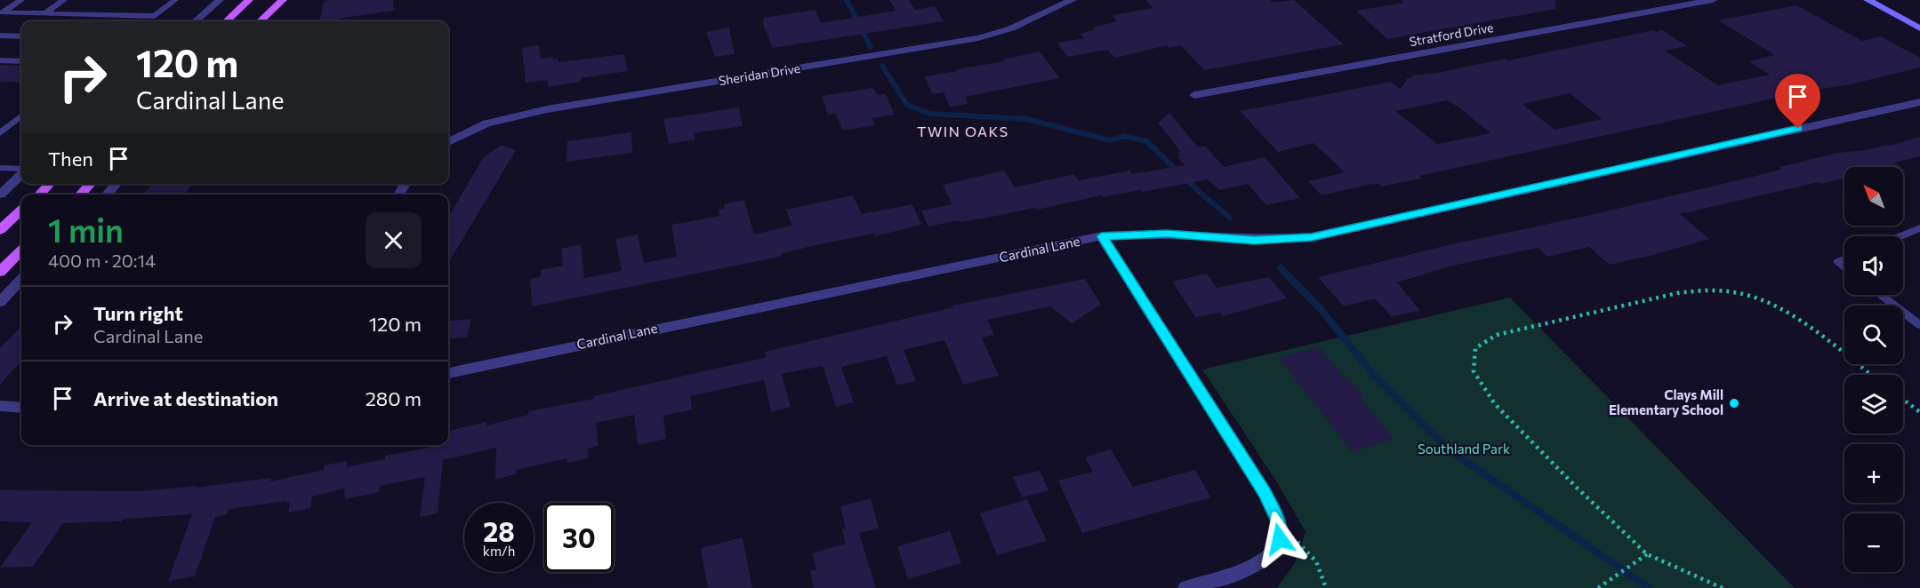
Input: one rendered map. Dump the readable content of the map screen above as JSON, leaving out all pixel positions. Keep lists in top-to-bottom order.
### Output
{
  "streets": {
    "street": ["Stratford Drive", "Sheridan Drive", "Cardinal Lane"]
  },
  "districts": ["TWIN OAKS"],
  "parks": ["Southland Park"],
  "places": ["Clays Mill Elementary School"],
  "north": "top left",
  "page": {
    "turn": ["120 m", "Cardinal Lane"],
    "then": "Then",
    "map_buttons": ["+", "−"],
    "heading": ["1 min", "400 m · 20:14"],
    "list": [
      {
        "name": "Turn right",
        "note": "Cardinal Lane",
        "value": "120 m"
      },
      {
        "name": "Arrive at destination",
        "value": "280 m"
      }
    ],
    "speed": "28 km/h",
    "limit": "30"
  }
}
